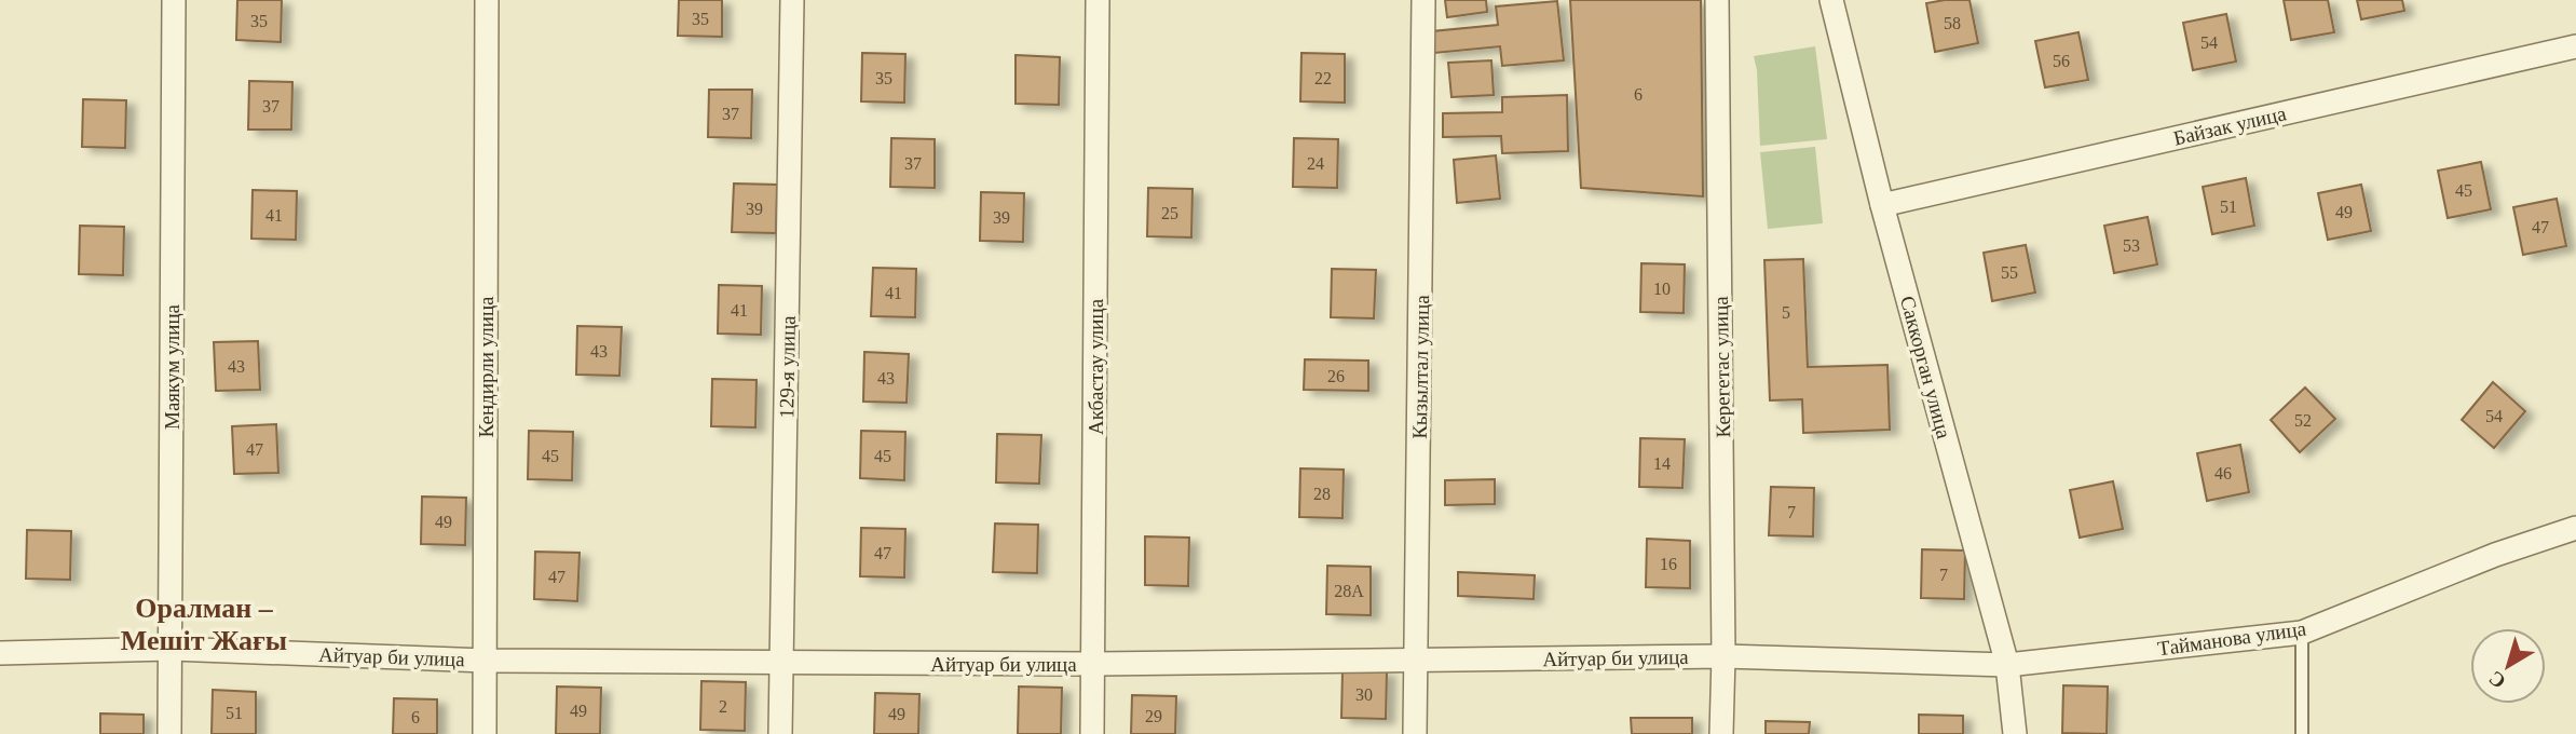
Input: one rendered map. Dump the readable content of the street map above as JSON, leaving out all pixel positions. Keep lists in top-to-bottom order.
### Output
{
  "streets": {
    "street": [
      "Байзак улица",
      "Маякум улица",
      "Кендирли улица",
      "129-я улица",
      "Акбастау улица",
      "Кызылтал улица",
      "Керегетас улица",
      "Саккорган улица",
      "Тайманова улица",
      "Айтуар би улица"
    ]
  },
  "crossings": [
    ["Байзак улица", "Саккорган улица"],
    ["Маякум улица", "Айтуар би улица"],
    ["Кендирли улица", "Айтуар би улица"],
    ["129-я улица", "Айтуар би улица"],
    ["Акбастау улица", "Айтуар би улица"],
    ["Кызылтал улица", "Айтуар би улица"],
    ["Керегетас улица", "Айтуар би улица"],
    ["Саккорган улица", "Тайманова улица"],
    ["Саккорган улица", "Айтуар би улица"],
    ["Тайманова улица", "Айтуар би улица"]
  ],
  "districts": ["Оралман – Мешіт Жағы"],
  "house_numbers": [
    "35",
    "35",
    "58",
    "54",
    "56",
    "35",
    "22",
    "6",
    "37",
    "37",
    "37",
    "24",
    "45",
    "51",
    "39",
    "49",
    "25",
    "41",
    "39",
    "47",
    "53",
    "55",
    "10",
    "41",
    "41",
    "5",
    "43",
    "43",
    "26",
    "43",
    "54",
    "52",
    "47",
    "45",
    "45",
    "14",
    "46",
    "28",
    "7",
    "49",
    "47",
    "16",
    "7",
    "47",
    "28А",
    "30",
    "2",
    "49",
    "51",
    "49",
    "29",
    "6"
  ],
  "north": "bottom left"
}
